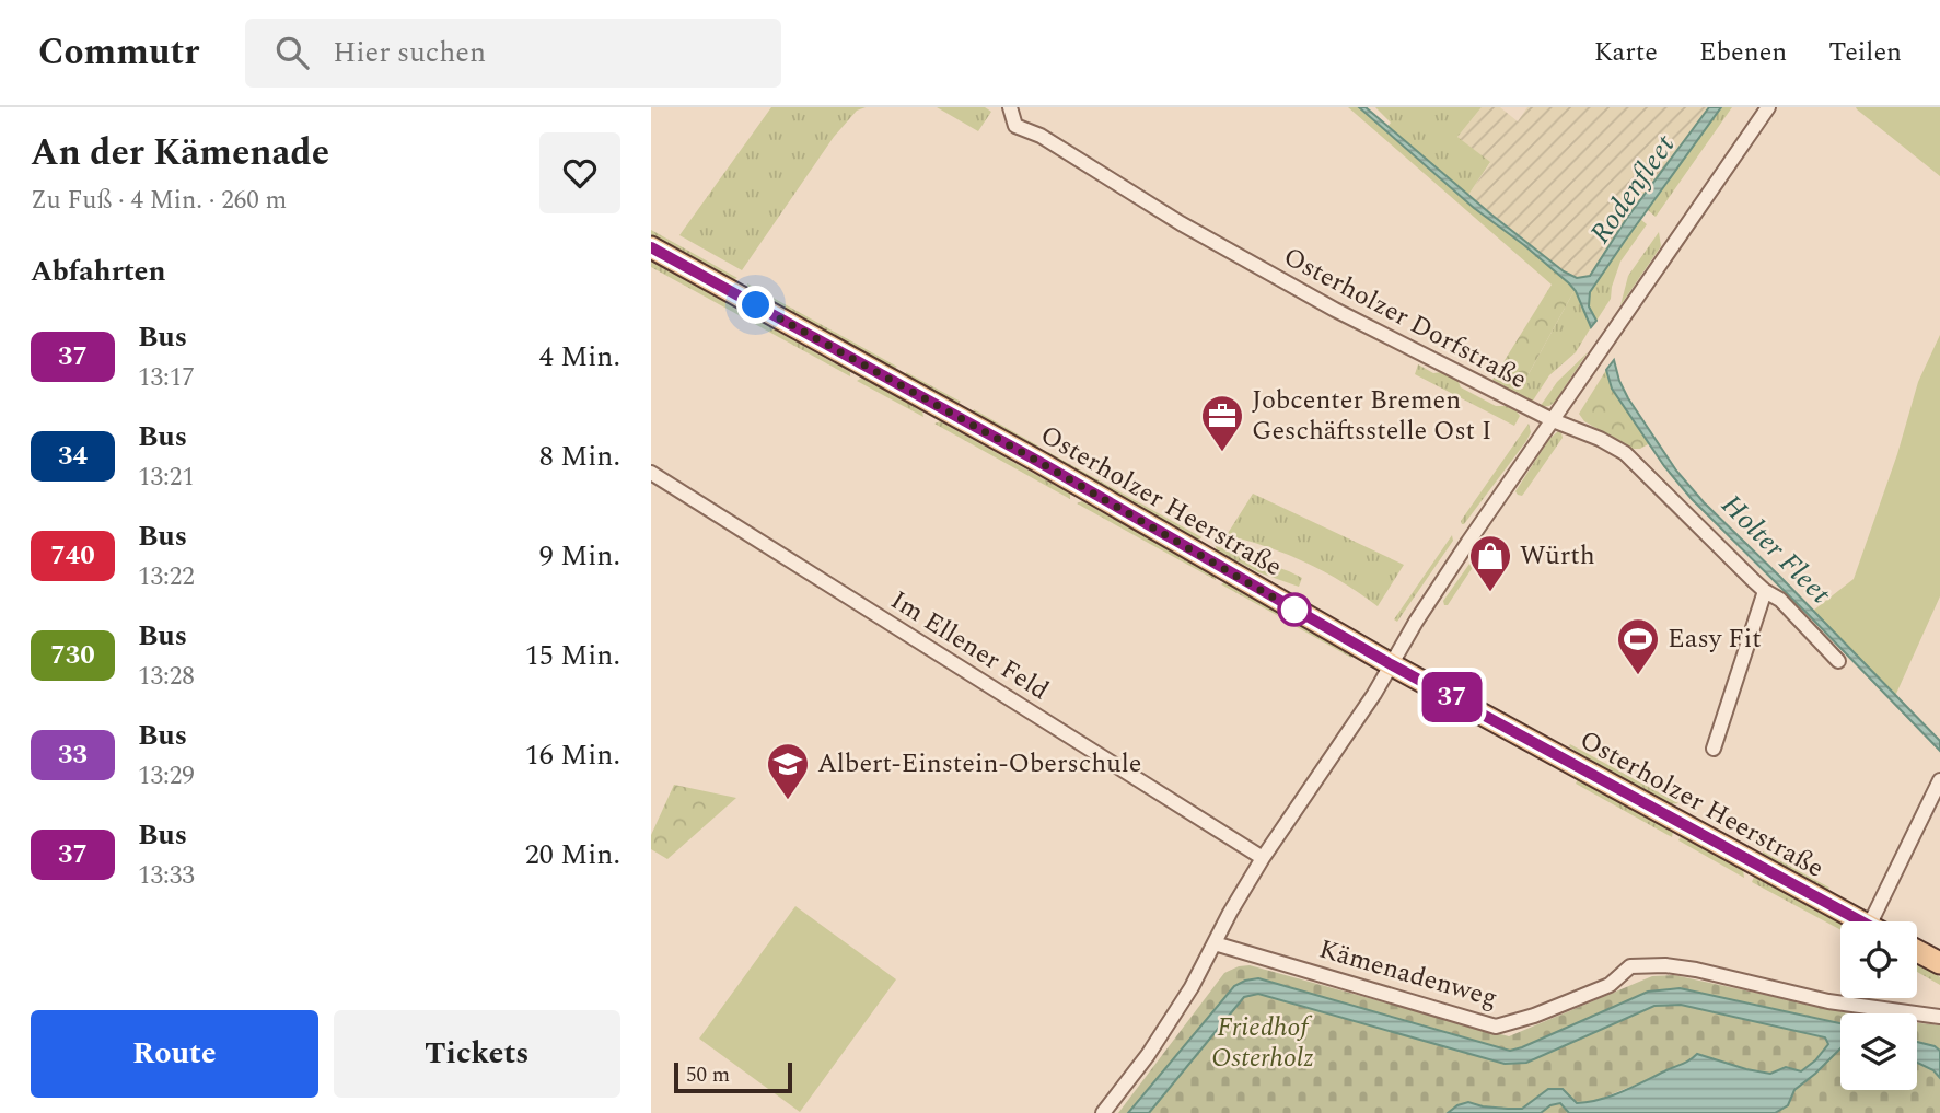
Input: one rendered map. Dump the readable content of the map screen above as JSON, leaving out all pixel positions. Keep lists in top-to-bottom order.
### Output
{
  "streets": {
    "main road": ["Osterholzer Heerstraße"],
    "street": ["Osterholzer Dorfstraße", "Im Ellener Feld", "Kämenadenweg"]
  },
  "water": ["Rodenfleet", "Holter Fleet"],
  "parks": ["Friedhof Osterholz"],
  "places": {
    "office": ["Jobcenter Bremen Geschäftsstelle Ost I"],
    "shop": ["Würth"],
    "sports": ["Easy Fit"],
    "school or university": ["Albert-Einstein-Oberschule"]
  },
  "lines": ["bus line 37"],
  "scale_bar": "50 m",
  "page": {
    "header": "Commutr",
    "search": "Hier suchen",
    "nav": ["Karte", "Ebenen", "Teilen"],
    "heading": [
      ["An der Kämenade", "Zu Fuß · 4 Min. · 260 m"],
      "Abfahrten"
    ],
    "on_map": "37",
    "list": [
      {
        "mark": "37",
        "name": "Bus",
        "note": "13:17",
        "value": "4 Min."
      },
      {
        "mark": "34",
        "name": "Bus",
        "note": "13:21",
        "value": "8 Min."
      },
      {
        "mark": "740",
        "name": "Bus",
        "note": "13:22",
        "value": "9 Min."
      },
      {
        "mark": "730",
        "name": "Bus",
        "note": "13:28",
        "value": "15 Min."
      },
      {
        "mark": "33",
        "name": "Bus",
        "note": "13:29",
        "value": "16 Min."
      },
      {
        "mark": "37",
        "name": "Bus",
        "note": "13:33",
        "value": "20 Min."
      }
    ],
    "buttons": ["Route", "Tickets"],
    "scale": "50 m"
  }
}
